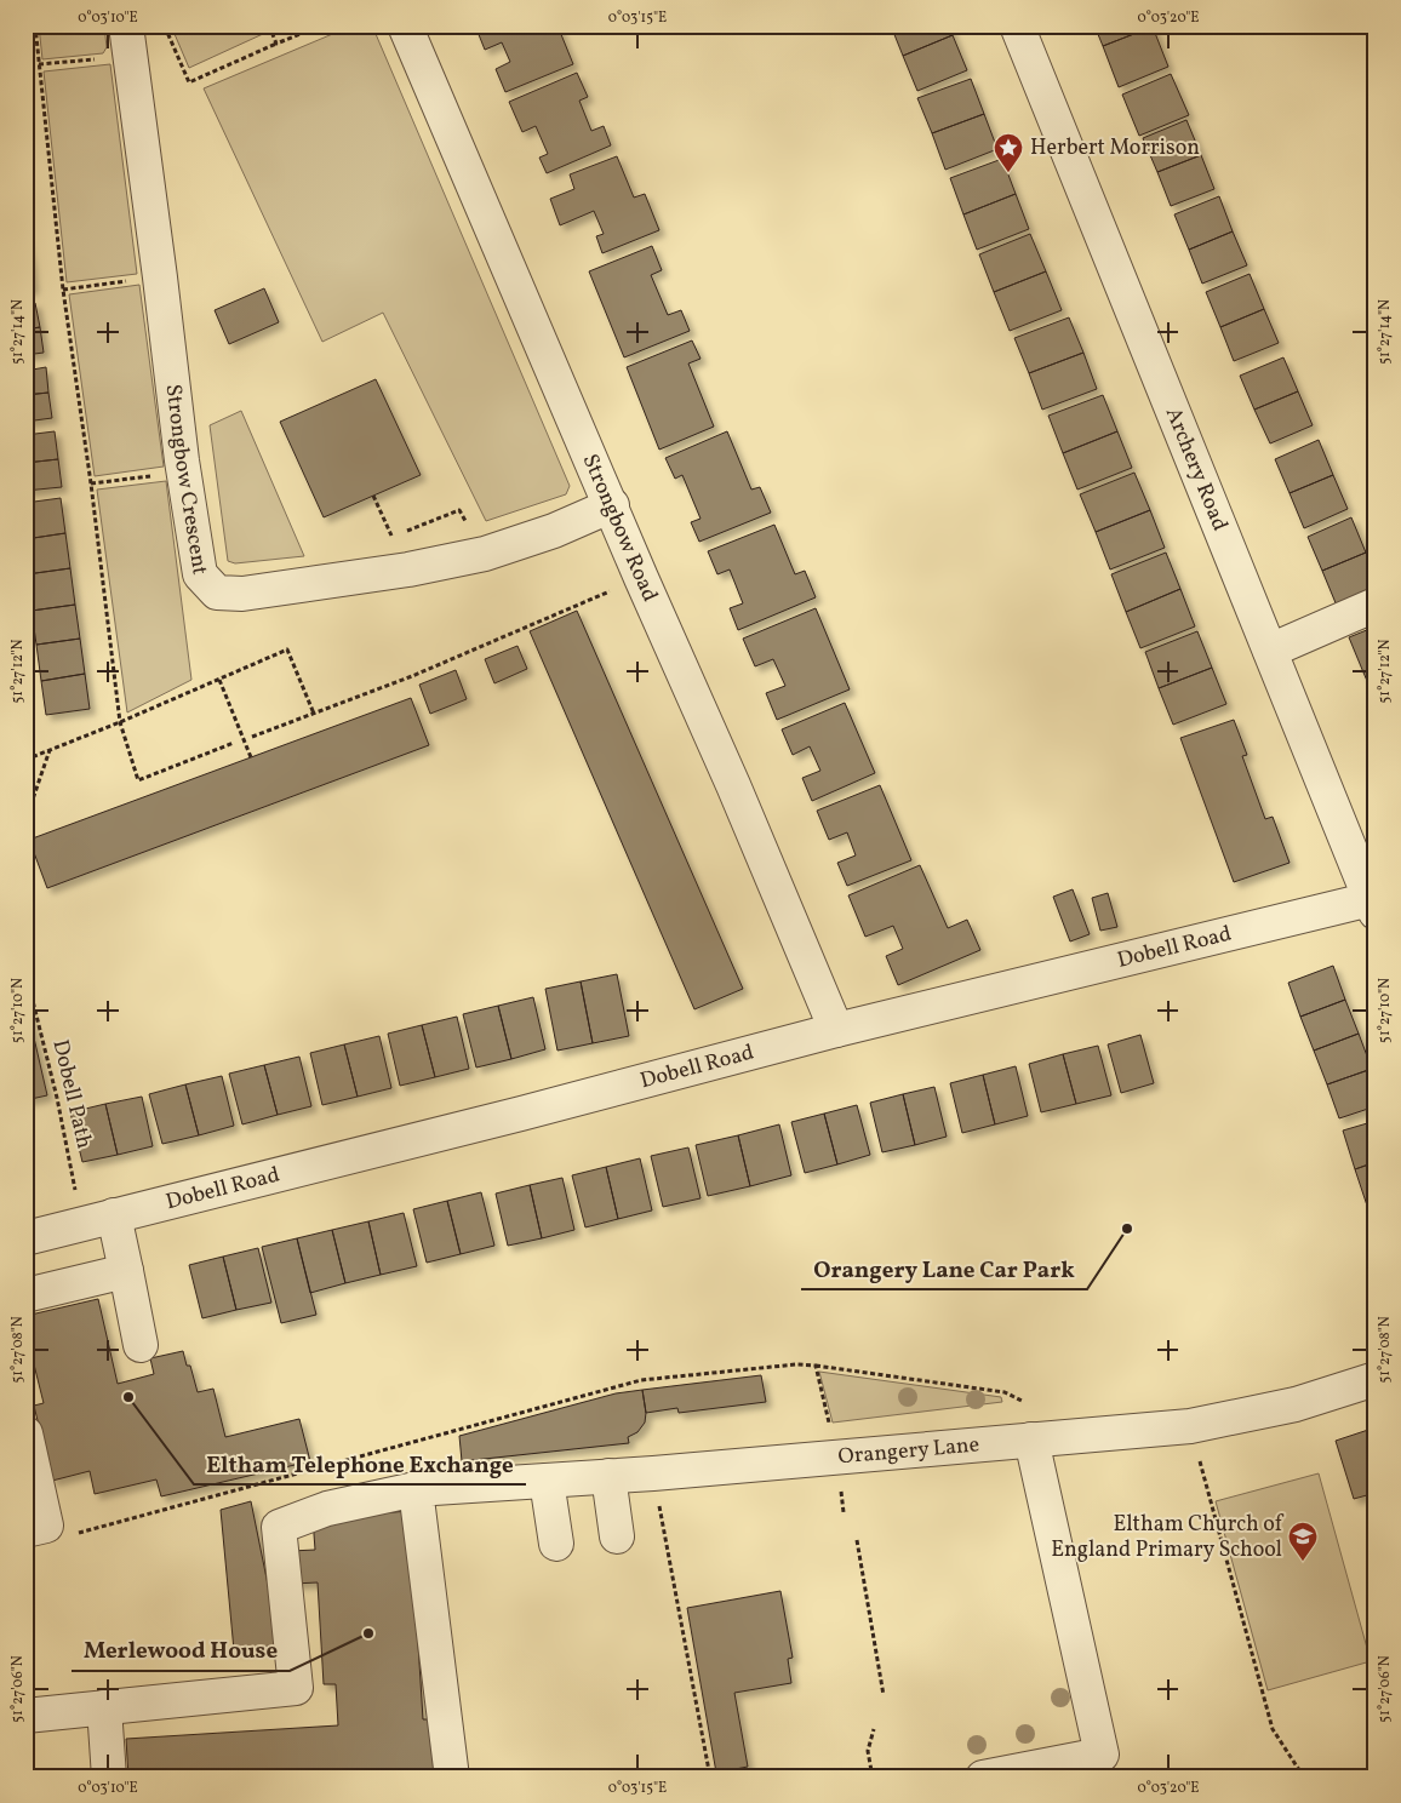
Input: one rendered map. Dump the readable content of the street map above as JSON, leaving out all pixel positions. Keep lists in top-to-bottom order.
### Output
{
  "streets": {
    "street": [
      "Archery Road",
      "Strongbow Crescent",
      "Strongbow Road",
      "Dobell Road",
      "Orangery Lane"
    ],
    "path": ["Dobell Path"]
  },
  "crossings": [
    ["Archery Road", "Dobell Road"],
    ["Strongbow Crescent", "Strongbow Road"],
    ["Strongbow Road", "Dobell Road"],
    ["Dobell Road", "Dobell Path"]
  ],
  "places": {
    "place": ["Herbert Morrison"],
    "other": ["Orangery Lane Car Park", "Eltham Telephone Exchange", "Merlewood House"],
    "school or university": ["Eltham Church of England Primary School"]
  },
  "coordinates": [
    "0°03'10\"E",
    "0°03'15\"E",
    "0°03'20\"E",
    "51°27'14\"N",
    "51°27'12\"N",
    "51°27'10\"N",
    "51°27'08\"N",
    "51°27'06\"N"
  ]
}
